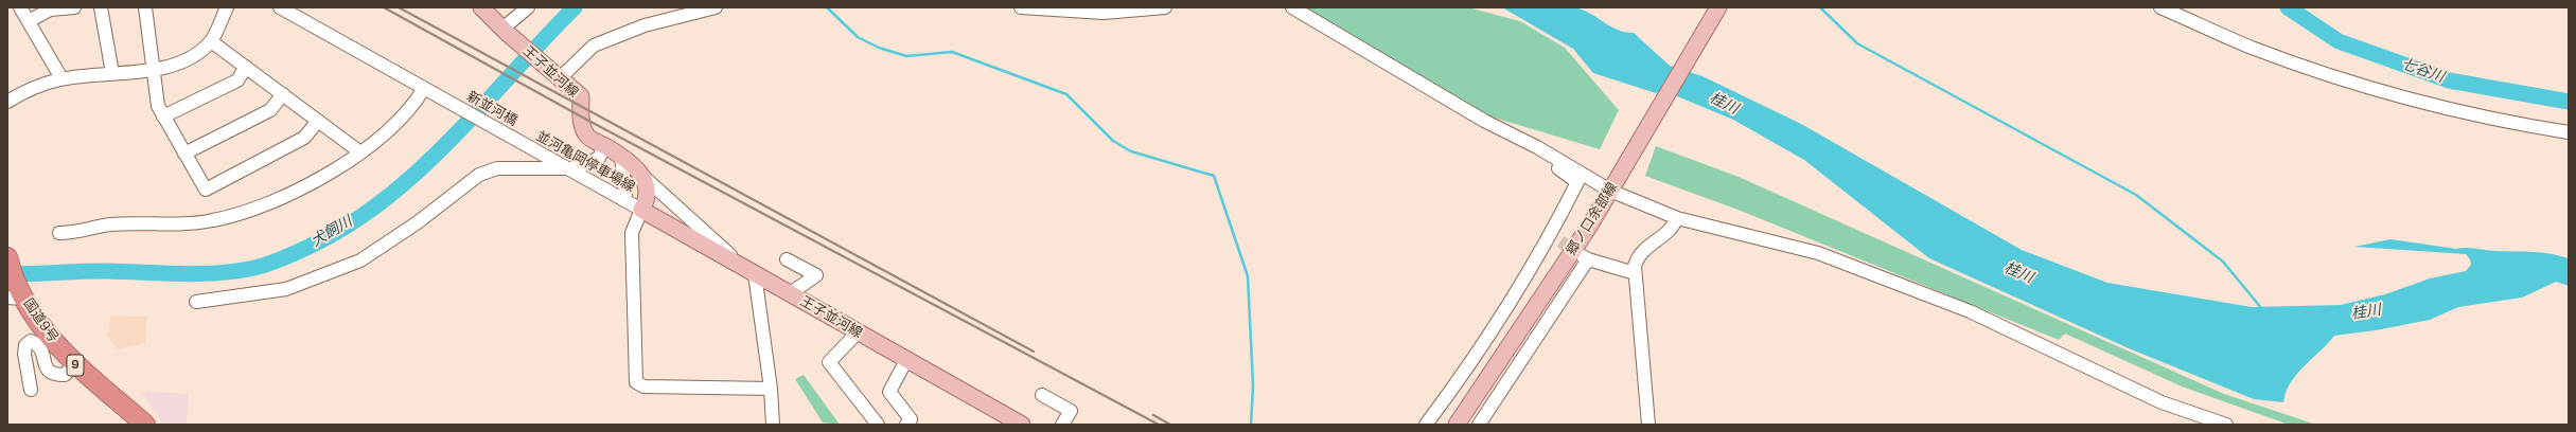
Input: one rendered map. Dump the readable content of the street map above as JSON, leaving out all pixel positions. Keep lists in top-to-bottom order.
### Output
{
  "streets": {
    "highway": ["国道9号", "9"],
    "main road": ["王子並河線", "郷ノ口余部線"],
    "street": ["新並河橋", "並河亀岡停車場線"]
  },
  "crossings": [
    ["王子並河線", "並河亀岡停車場線"],
    ["新並河橋", "並河亀岡停車場線"]
  ],
  "water": ["七谷川", "桂川", "犬飼川"]
}
